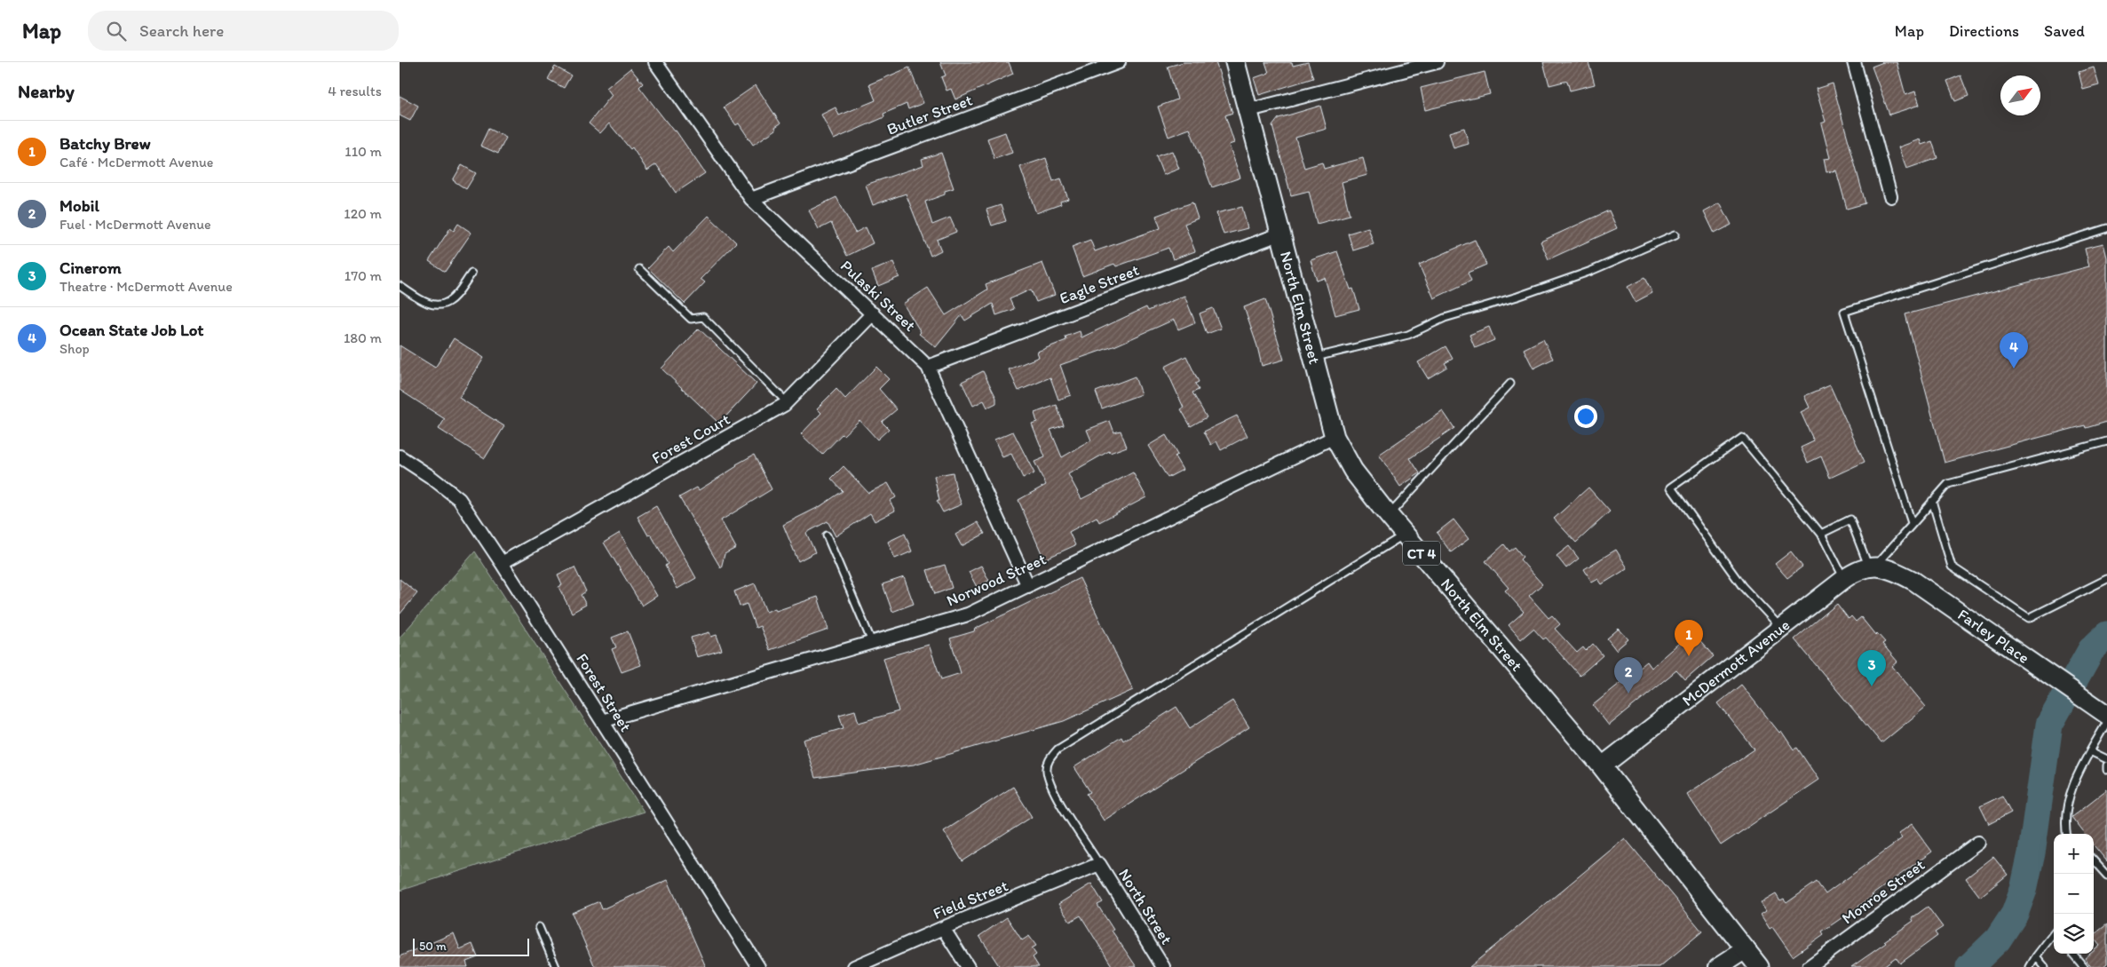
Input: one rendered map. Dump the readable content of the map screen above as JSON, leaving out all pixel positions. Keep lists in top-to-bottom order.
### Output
{
  "streets": {
    "main road": [
      "North Elm Street",
      "CT 4",
      "Farley Place",
      "McDermott Avenue"
    ],
    "street": [
      "Butler Street",
      "Eagle Street",
      "Pulaski Street",
      "Forest Court",
      "Norwood Street",
      "Forest Street",
      "Monroe Street",
      "Field Street",
      "North Street"
    ]
  },
  "crossings": [
    ["Butler Street", "Pulaski Street"],
    ["Eagle Street", "Pulaski Street"],
    ["Eagle Street", "North Elm Street"],
    ["Pulaski Street", "Forest Court"],
    ["Pulaski Street", "Norwood Street"],
    ["North Elm Street", "Norwood Street"],
    ["North Elm Street", "McDermott Avenue"],
    ["Forest Court", "Forest Street"],
    ["Norwood Street", "Forest Street"],
    ["Farley Place", "McDermott Avenue"],
    ["Field Street", "North Street"]
  ],
  "scale_bar": "50 m",
  "north": "top right",
  "page": {
    "header": "Map",
    "search": "Search here",
    "nav": ["Map", "Directions", "Saved"],
    "heading": ["Nearby", "4 results"],
    "list": [
      {
        "mark": "1",
        "name": "Batchy Brew",
        "note": "Café · McDermott Avenue",
        "value": "110 m"
      },
      {
        "mark": "2",
        "name": "Mobil",
        "note": "Fuel · McDermott Avenue",
        "value": "120 m"
      },
      {
        "mark": "3",
        "name": "Cinerom",
        "note": "Theatre · McDermott Avenue",
        "value": "170 m"
      },
      {
        "mark": "4",
        "name": "Ocean State Job Lot",
        "note": "Shop",
        "value": "180 m"
      }
    ],
    "pins": [
      "4",
      "1",
      "3",
      "2"
    ],
    "map_buttons": ["+", "−"],
    "scale": "50 m"
  }
}
